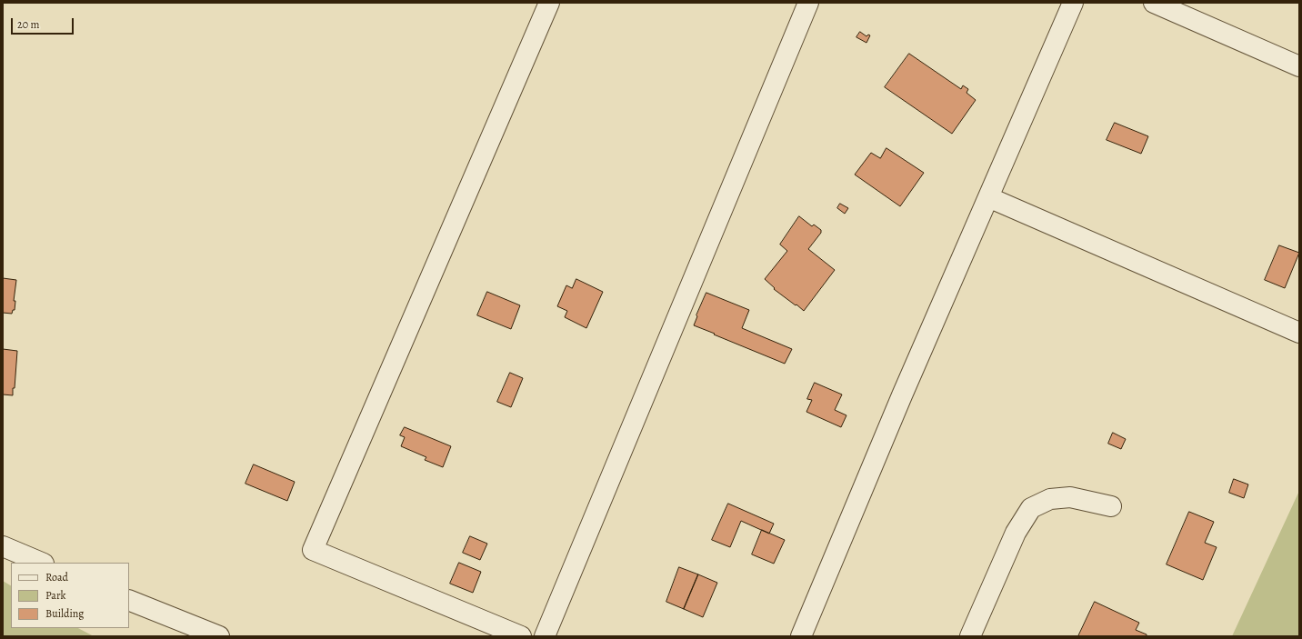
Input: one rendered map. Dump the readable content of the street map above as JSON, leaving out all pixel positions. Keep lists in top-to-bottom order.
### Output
{
  "legend": ["Road", "Park", "Building"],
  "scale_bar": "20 m"
}
